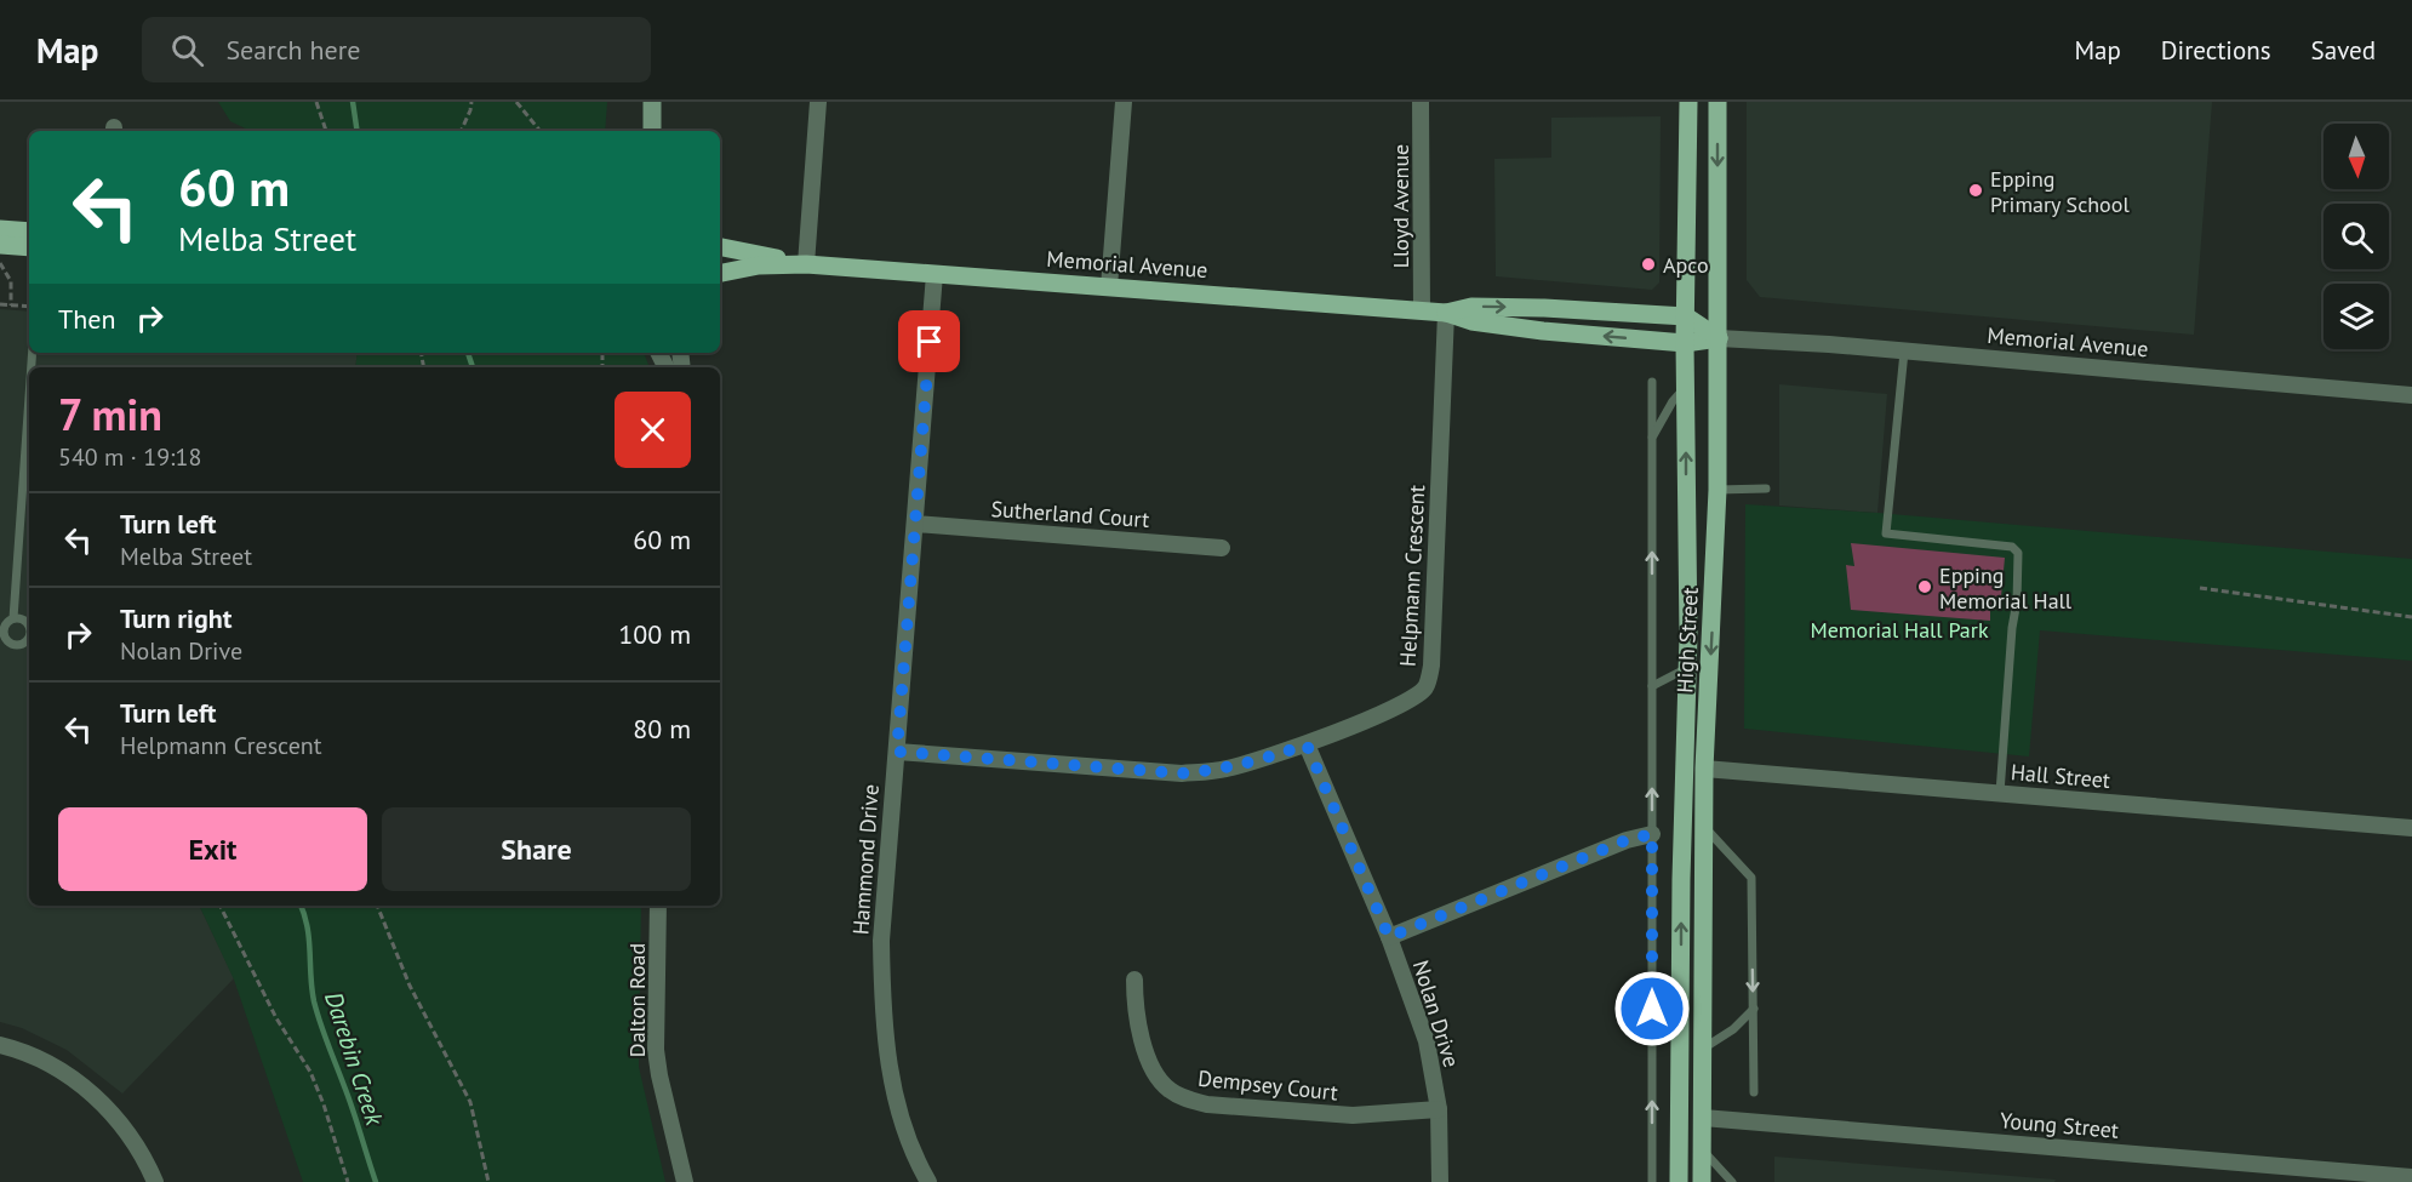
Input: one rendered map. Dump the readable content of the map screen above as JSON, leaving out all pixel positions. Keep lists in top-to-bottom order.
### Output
{
  "streets": {
    "main road": ["Memorial Avenue", "High Street"],
    "street": [
      "Lloyd Avenue",
      "Sutherland Court",
      "Helpmann Crescent",
      "Hall Street",
      "Hammond Drive",
      "Dalton Road",
      "Nolan Drive",
      "Dempsey Court",
      "Young Street"
    ]
  },
  "crossings": [
    ["Lloyd Avenue", "Memorial Avenue"],
    ["Memorial Avenue", "Helpmann Crescent"],
    ["Memorial Avenue", "High Street"],
    ["Memorial Avenue", "Hammond Drive"],
    ["Sutherland Court", "Hammond Drive"],
    ["Helpmann Crescent", "Hammond Drive"],
    ["Helpmann Crescent", "Nolan Drive"],
    ["High Street", "Hall Street"],
    ["High Street", "Young Street"],
    ["Nolan Drive", "Dempsey Court"]
  ],
  "water": ["Darebin Creek"],
  "parks": ["Memorial Hall Park"],
  "places": ["Epping Primary School", "Apco", "Epping Memorial Hall"],
  "north": "bottom",
  "page": {
    "header": "Map",
    "search": "Search here",
    "nav": ["Map", "Directions", "Saved"],
    "turn": ["60 m", "Melba Street"],
    "then": "Then",
    "heading": ["7 min", "540 m · 19:18"],
    "list": [
      {
        "name": "Turn left",
        "note": "Melba Street",
        "value": "60 m"
      },
      {
        "name": "Turn right",
        "note": "Nolan Drive",
        "value": "100 m"
      },
      {
        "name": "Turn left",
        "note": "Helpmann Crescent",
        "value": "80 m"
      }
    ],
    "buttons": ["Exit", "Share"]
  }
}
